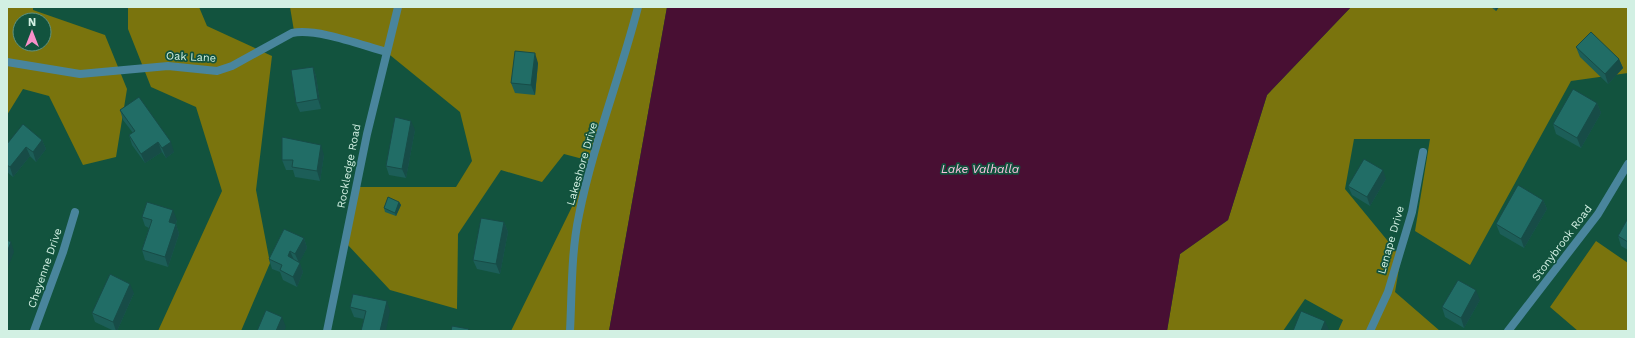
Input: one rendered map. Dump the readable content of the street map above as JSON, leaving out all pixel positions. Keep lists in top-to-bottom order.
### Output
{
  "streets": {
    "street": [
      "Oak Lane",
      "Lakeshore Drive",
      "Rockledge Road",
      "Lenape Drive",
      "Stonybrook Road",
      "Cheyenne Drive"
    ]
  },
  "crossings": [
    ["Oak Lane", "Rockledge Road"]
  ],
  "water": ["Lake Valhalla"],
  "north": "top"
}
